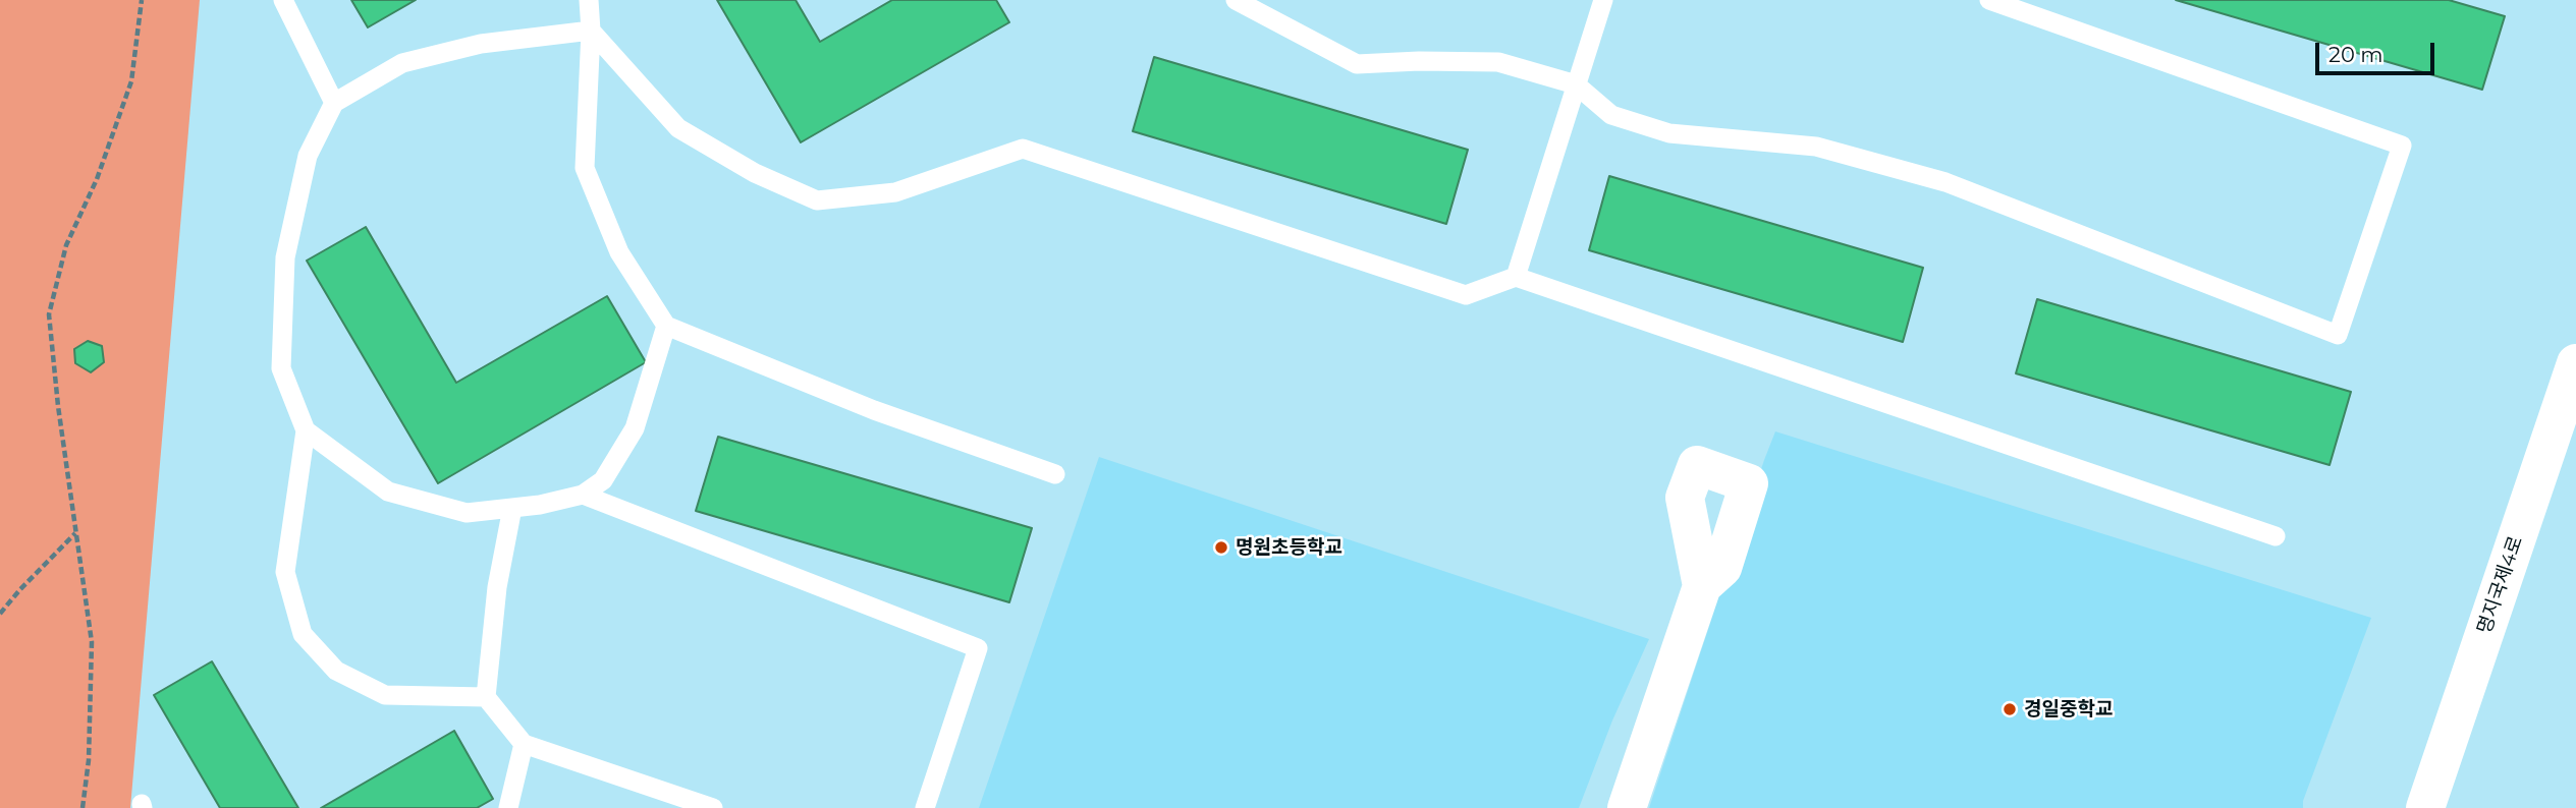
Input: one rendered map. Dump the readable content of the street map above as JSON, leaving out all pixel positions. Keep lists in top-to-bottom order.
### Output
{
  "streets": {
    "street": ["명지국제4로"]
  },
  "places": ["명원초등학교", "경일중학교"],
  "scale_bar": "20 m"
}
